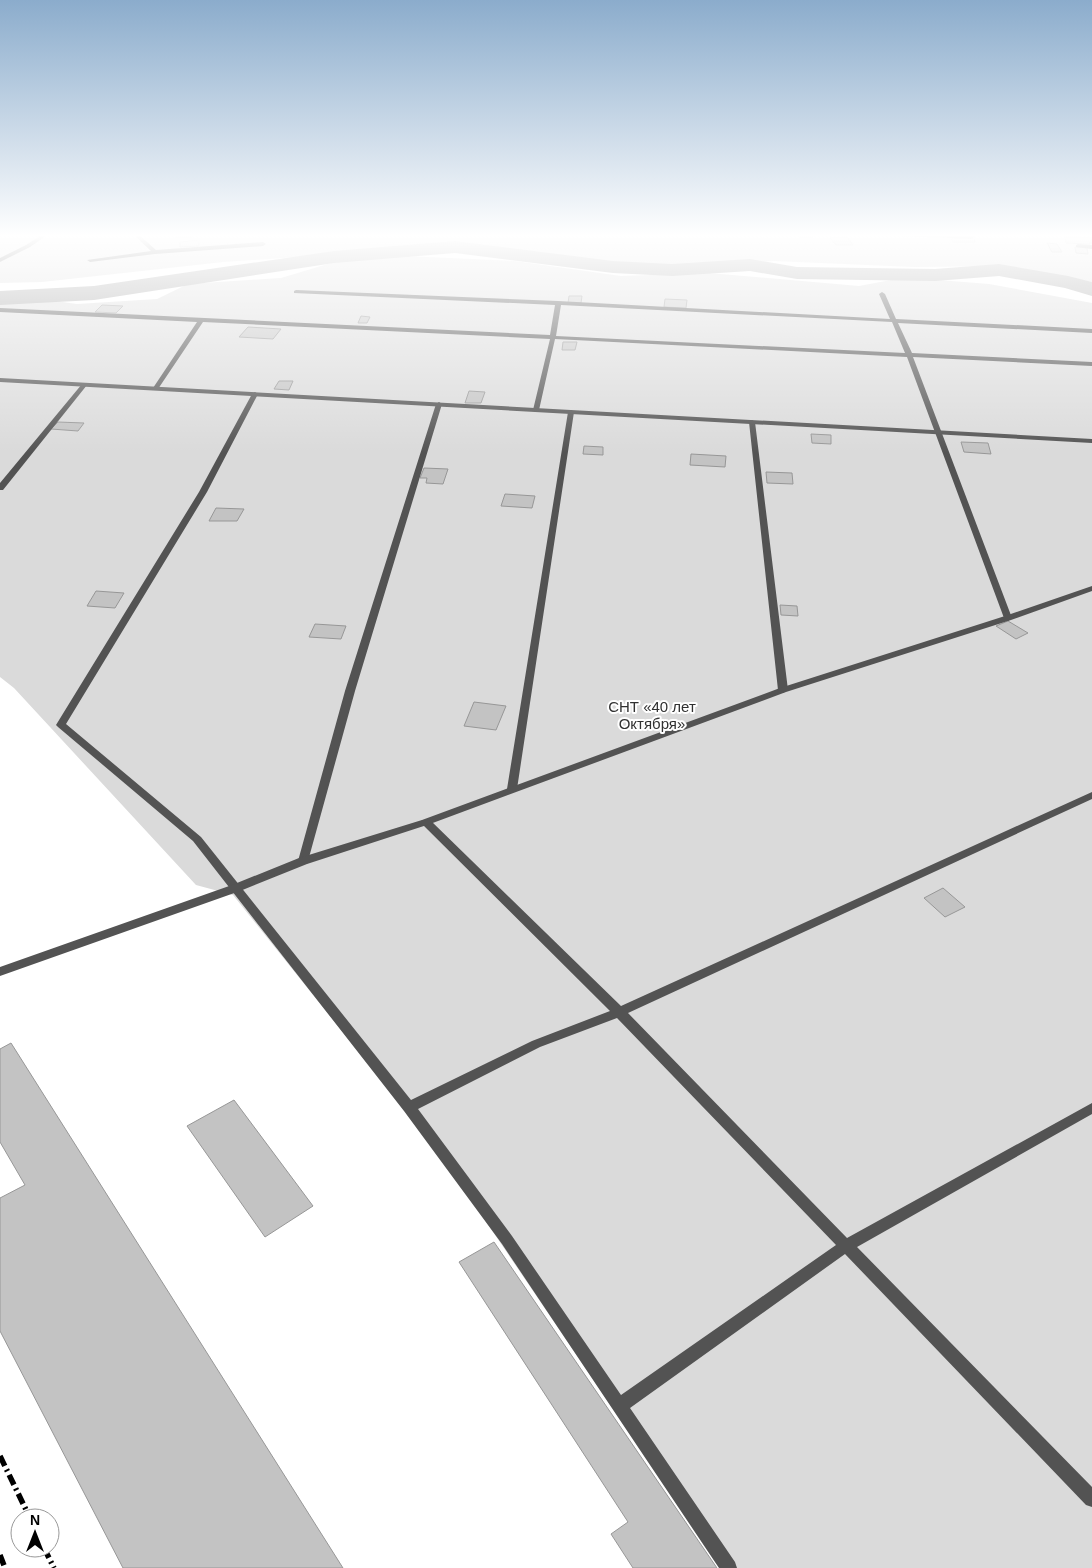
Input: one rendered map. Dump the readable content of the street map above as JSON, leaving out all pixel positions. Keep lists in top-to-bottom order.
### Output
{
  "parks": ["СНТ «40 лет Октября»"],
  "north": "top"
}
